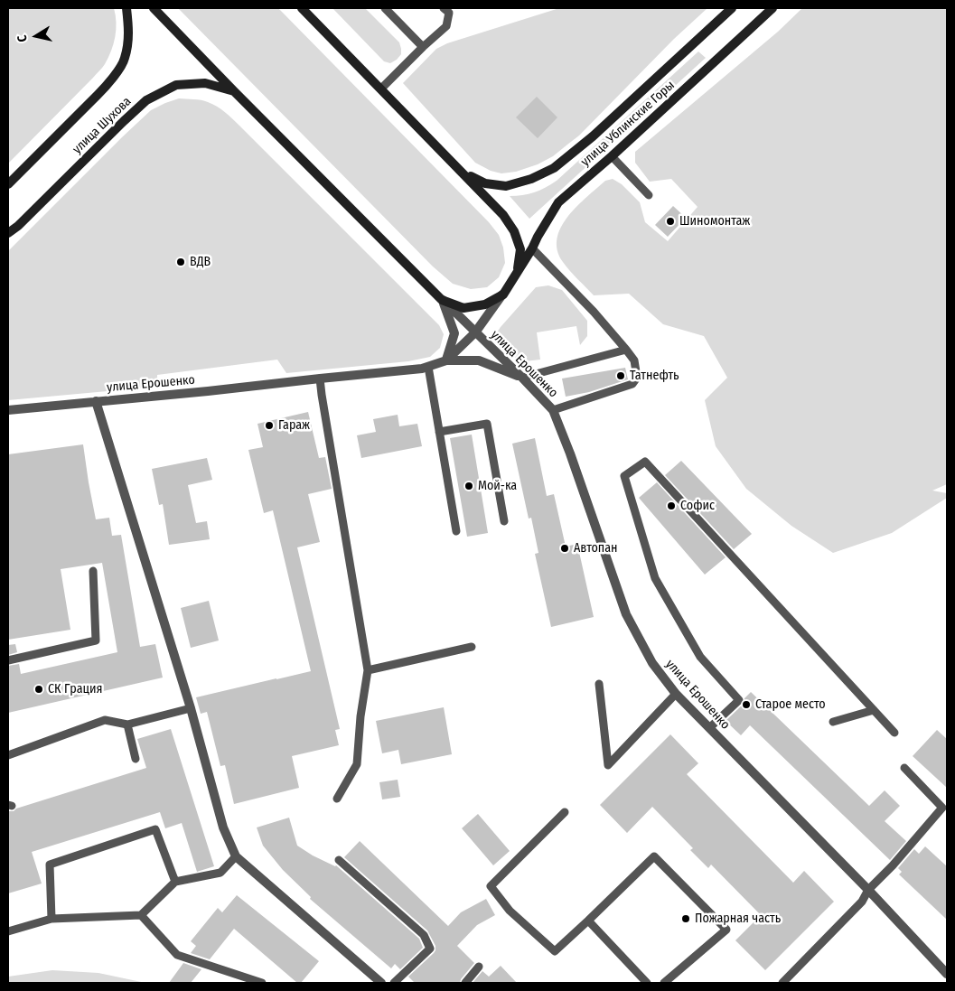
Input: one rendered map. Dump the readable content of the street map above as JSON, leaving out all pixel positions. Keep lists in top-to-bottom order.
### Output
{
  "streets": {
    "main road": ["улица Ублинские Горы", "улица Шухова", "улица Ерошенко"]
  },
  "crossings": [
    ["улица Шухова", "улица Ерошенко"]
  ],
  "places": [
    "Шиномонтаж",
    "ВДВ",
    "Татнефть",
    "Гараж",
    "Мой-ка",
    "Софис",
    "Автопан",
    "СК Грация",
    "Старое место",
    "Пожарная часть"
  ],
  "north": "left"
}
